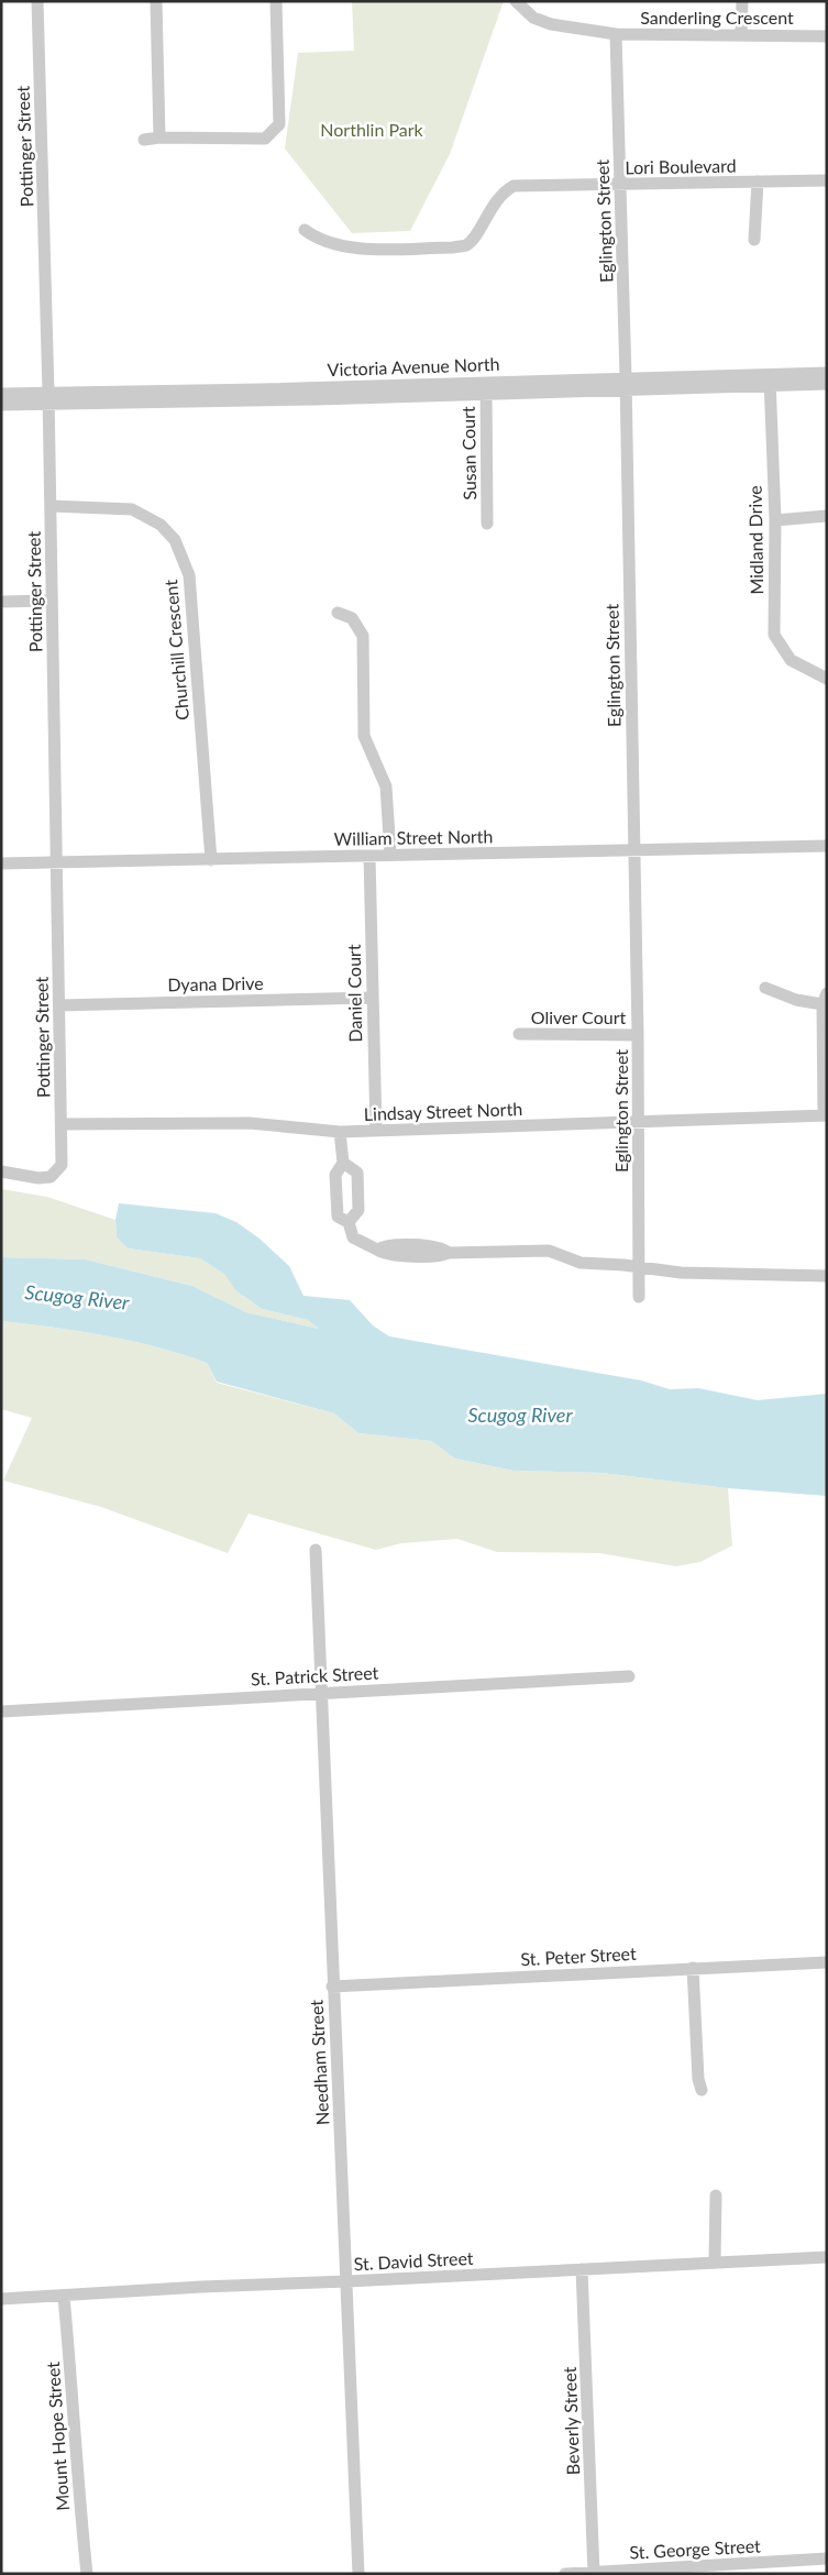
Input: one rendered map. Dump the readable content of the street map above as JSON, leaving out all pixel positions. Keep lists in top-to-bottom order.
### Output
{
  "streets": {
    "street": [
      "Sanderling Crescent",
      "Pottinger Street",
      "Lori Boulevard",
      "Eglington Street",
      "Victoria Avenue North",
      "Susan Court",
      "Midland Drive",
      "Churchill Crescent",
      "William Street North",
      "Dyana Drive",
      "Daniel Court",
      "Oliver Court",
      "Lindsay Street North",
      "St. Patrick Street",
      "St. Peter Street",
      "Needham Street",
      "St. David Street",
      "Beverly Street",
      "Mount Hope Street",
      "St. George Street"
    ]
  },
  "crossings": [
    ["Sanderling Crescent", "Eglington Street"],
    ["Pottinger Street", "Victoria Avenue North"],
    ["Pottinger Street", "Churchill Crescent"],
    ["Pottinger Street", "William Street North"],
    ["Pottinger Street", "Dyana Drive"],
    ["Pottinger Street", "Lindsay Street North"],
    ["Lori Boulevard", "Eglington Street"],
    ["Eglington Street", "Victoria Avenue North"],
    ["Eglington Street", "William Street North"],
    ["Eglington Street", "Oliver Court"],
    ["Eglington Street", "Lindsay Street North"],
    ["Victoria Avenue North", "Susan Court"],
    ["Victoria Avenue North", "Midland Drive"],
    ["Churchill Crescent", "William Street North"],
    ["William Street North", "Daniel Court"],
    ["Dyana Drive", "Daniel Court"],
    ["Daniel Court", "Lindsay Street North"],
    ["St. Patrick Street", "Needham Street"],
    ["St. Peter Street", "Needham Street"],
    ["Needham Street", "St. David Street"],
    ["St. David Street", "Beverly Street"],
    ["St. David Street", "Mount Hope Street"],
    ["Beverly Street", "St. George Street"]
  ],
  "water": ["Scugog River"],
  "parks": ["Northlin Park"]
}
